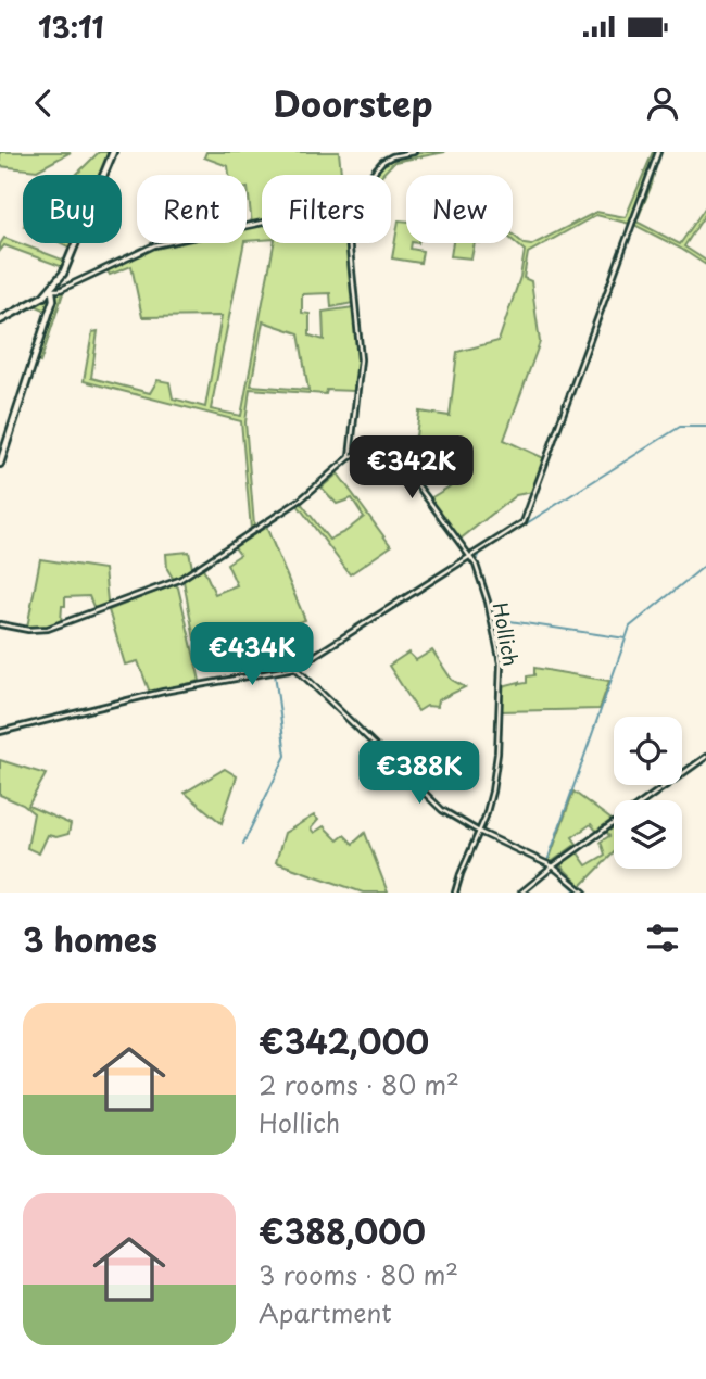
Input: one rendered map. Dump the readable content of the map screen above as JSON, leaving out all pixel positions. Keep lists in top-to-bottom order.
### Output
{
  "streets": {
    "street": ["Hollich"]
  },
  "page": {
    "status": "13:11",
    "header": "Doorstep",
    "chip": [
      "Buy",
      "Rent",
      "Filters",
      "New"
    ],
    "price": ["€342K", "€434K", "€388K"],
    "heading": "3 homes",
    "list": [
      {
        "name": "€342,000",
        "note": "2 rooms · 80 m² · Hollich"
      },
      {
        "name": "€388,000",
        "note": "3 rooms · 80 m² · Apartment"
      }
    ]
  }
}
